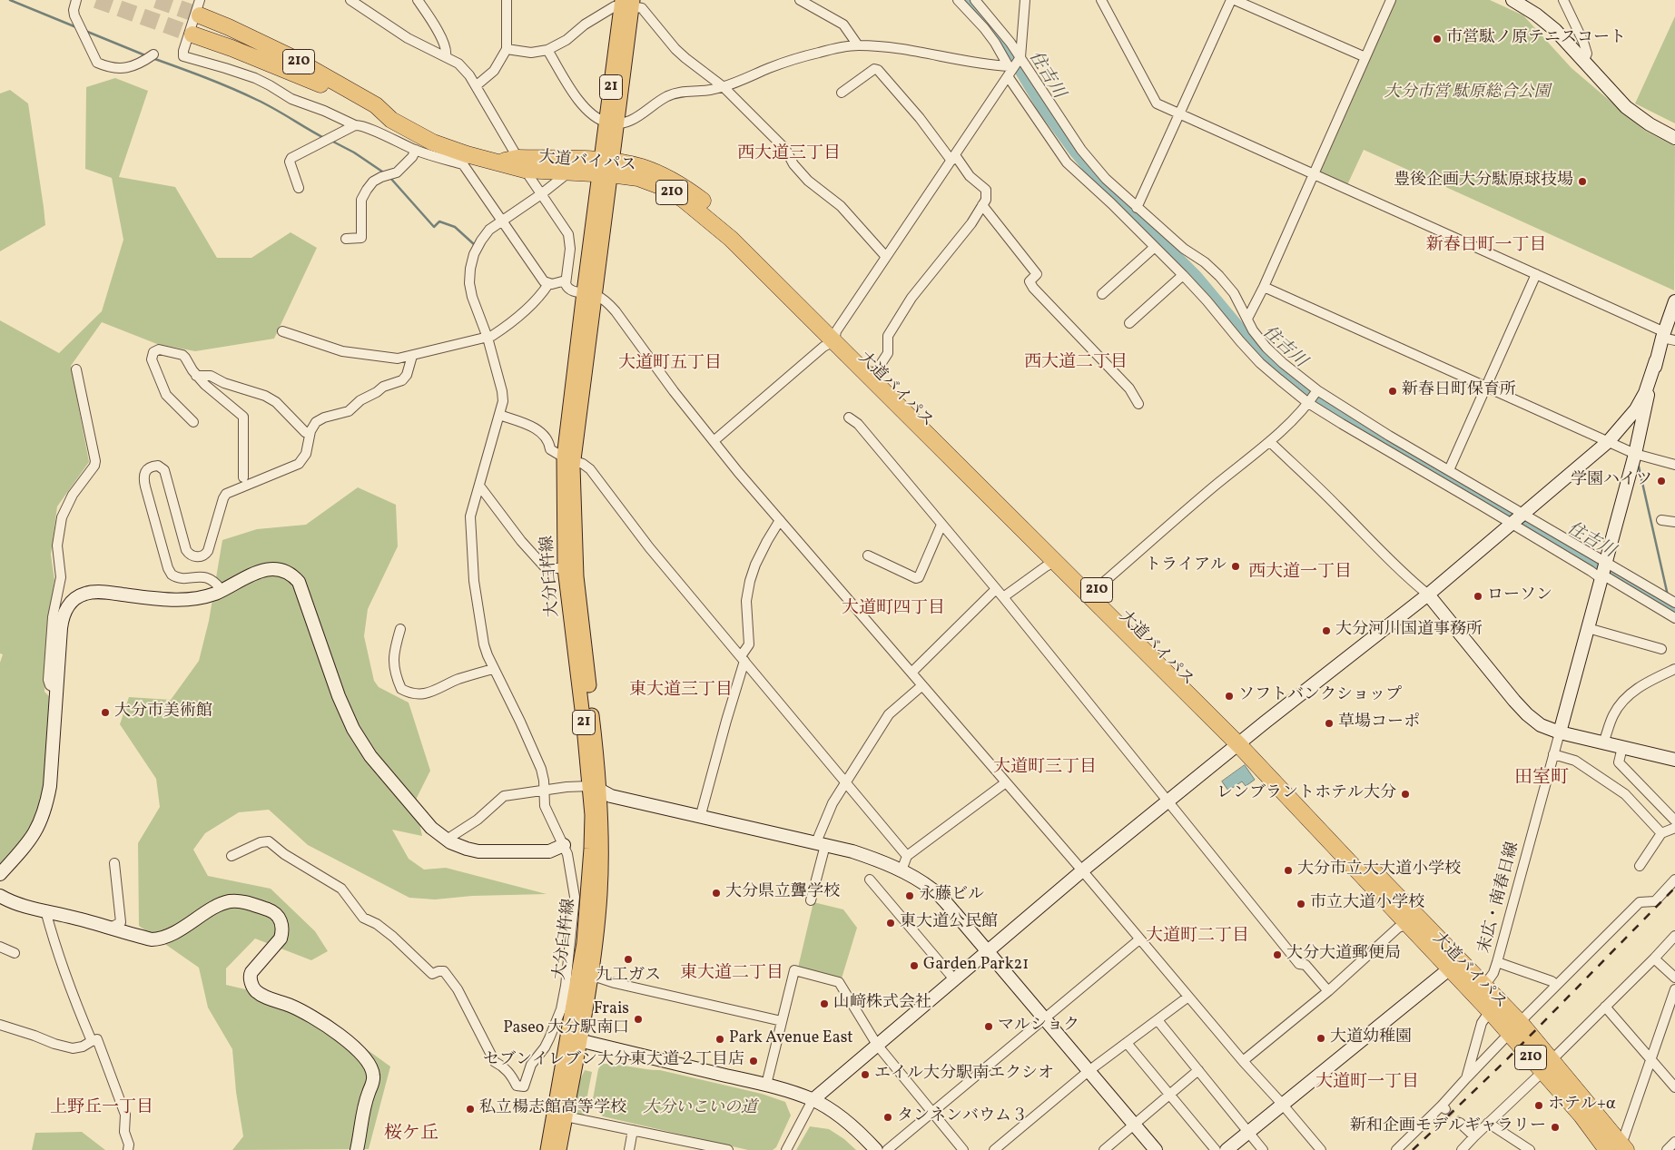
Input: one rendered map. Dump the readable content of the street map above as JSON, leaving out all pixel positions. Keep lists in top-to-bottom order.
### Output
{
  "streets": {
    "highway": ["210", "大道バイパス"],
    "main road": ["21", "大分臼杵線"],
    "street": ["末広・南春日線"]
  },
  "crossings": [
    ["大道バイパス", "大分臼杵線"],
    ["大道バイパス", "末広・南春日線"]
  ],
  "districts": [
    "西大道三丁目",
    "新春日町一丁目",
    "西大道二丁目",
    "大道町五丁目",
    "西大道一丁目",
    "大道町四丁目",
    "東大道三丁目",
    "大道町三丁目",
    "田室町",
    "大道町二丁目",
    "東大道二丁目",
    "大道町一丁目",
    "上野丘一丁目",
    "桜ケ丘"
  ],
  "water": ["住吉川"],
  "parks": ["大分市営 駄原総合公園", "大分いこいの道"],
  "places": [
    "市営駄ノ原テニスコート",
    "豊後企画大分駄原球技場",
    "新春日町保育所",
    "学園ハイツ",
    "トライアル",
    "ローソン",
    "大分河川国道事務所",
    "ソフトバンクショップ",
    "大分市美術館",
    "草場コーポ",
    "レンブラントホテル大分",
    "大分市立大大道小学校",
    "大分県立聾学校",
    "永藤ビル",
    "市立大道小学校",
    "東大道公民館",
    "大分大道郵便局",
    "九工ガス",
    "Garden Park21",
    "山﨑株式会社",
    "Frais Paseo 大分駅南口",
    "マルショク",
    "大道幼稚園",
    "Park Avenue East",
    "セブンイレブン大分東大道２丁目店",
    "エイル大分駅南エクシオ",
    "ホテル+α",
    "私立楊志館高等学校",
    "タンネンバウム３",
    "新和企画モデルギャラリー"
  ]
}
